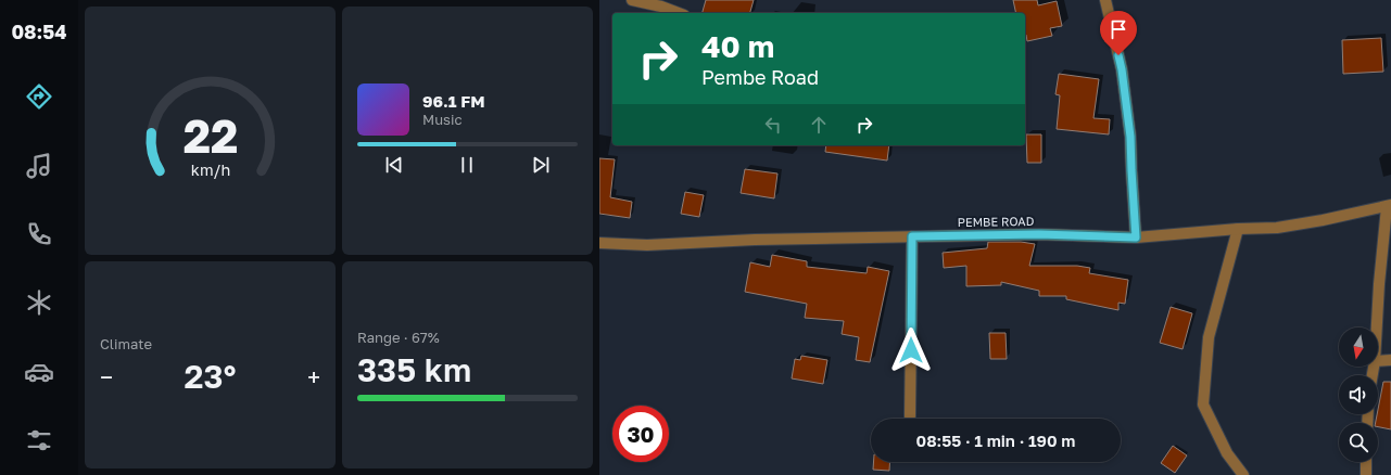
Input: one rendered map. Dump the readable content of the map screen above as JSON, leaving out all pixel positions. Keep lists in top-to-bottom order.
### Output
{
  "streets": {
    "street": ["PEMBE ROAD"]
  },
  "north": "bottom",
  "page": {
    "tabs": "08:54",
    "turn": ["40 m", "Pembe Road"],
    "song": ["96.1 FM", "Music"],
    "tile": [
      "Climate",
      ["Range · 67%", "335 km"]
    ],
    "heat": ["−", "23°", "+"],
    "limit": "30",
    "trip": "08:55 · 1 min · 190 m",
    "gauge": ["22", "km/h"]
  }
}
